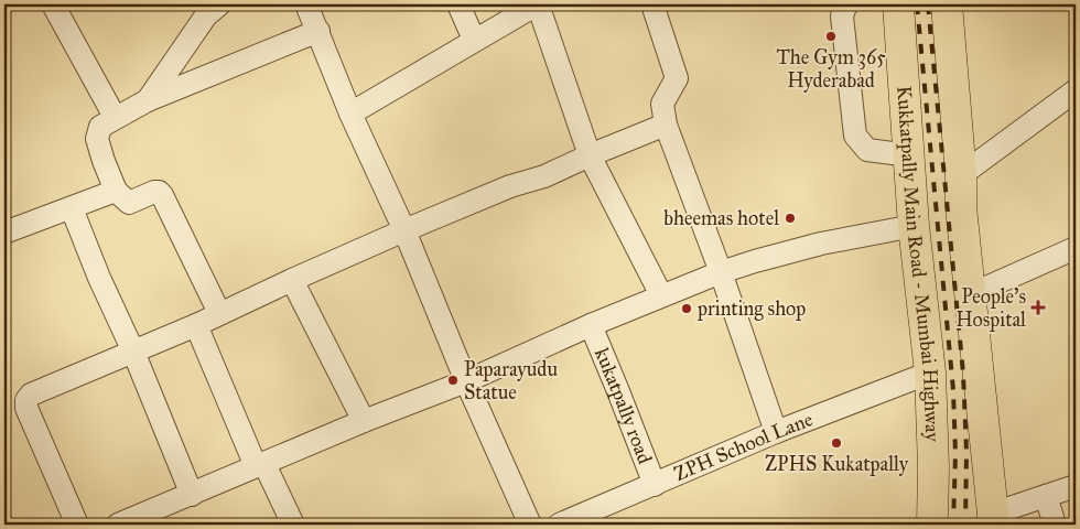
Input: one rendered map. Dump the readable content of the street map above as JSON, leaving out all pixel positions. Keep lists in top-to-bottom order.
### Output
{
  "streets": {
    "highway": ["Kukkatpally Main Road - Mumbai Highway"],
    "street": ["kukatpally road", "ZPH School Lane"]
  },
  "crossings": [
    ["Kukkatpally Main Road - Mumbai Highway", "ZPH School Lane"],
    ["kukatpally road", "ZPH School Lane"]
  ],
  "places": {
    "other": [
      "The Gym 365 Hyderabad",
      "bheemas hotel",
      "printing shop",
      "Paparayudu Statue",
      "ZPHS Kukatpally"
    ],
    "health": ["People's Hospital"]
  }
}
